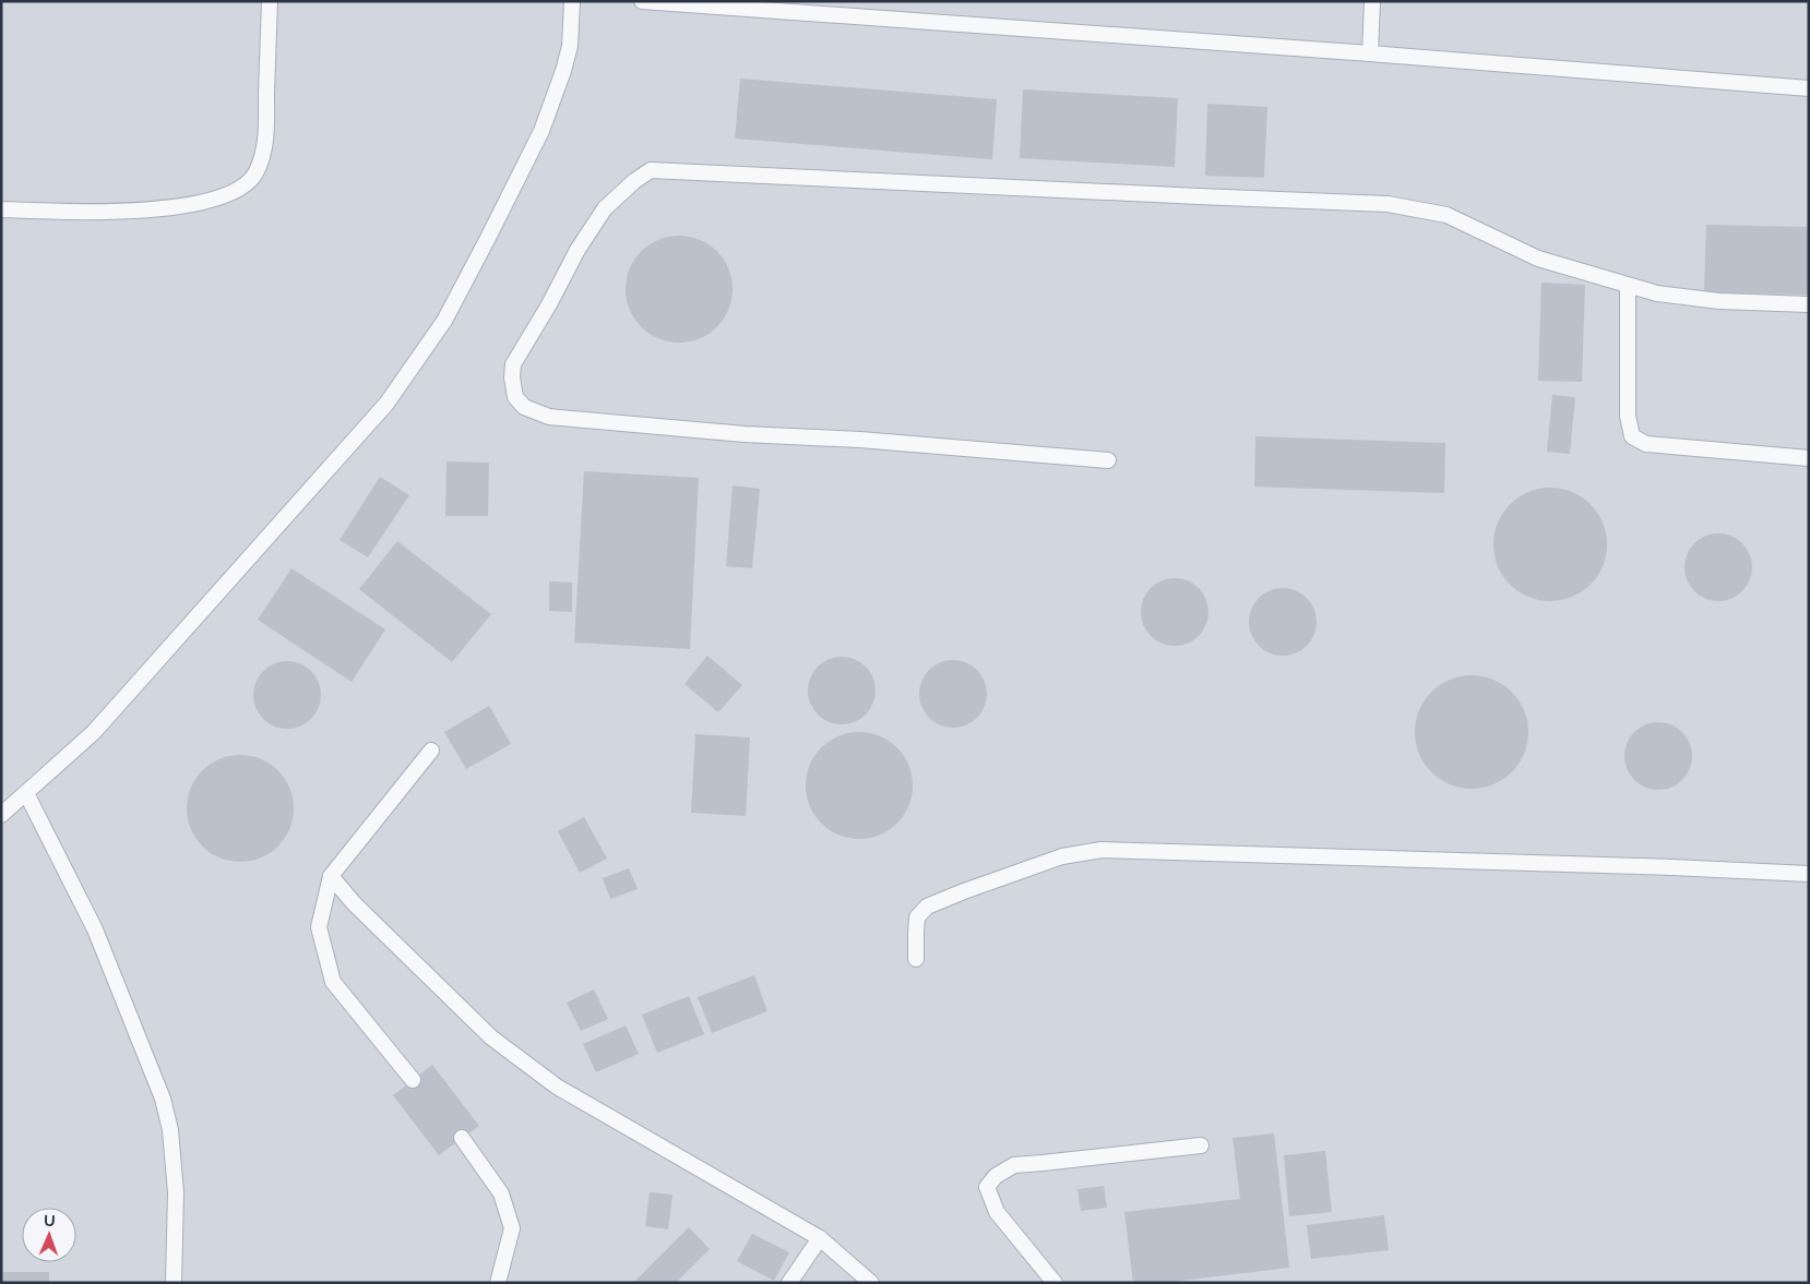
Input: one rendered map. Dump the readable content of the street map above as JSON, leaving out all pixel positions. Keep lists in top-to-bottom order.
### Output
{
  "north": "top"
}
